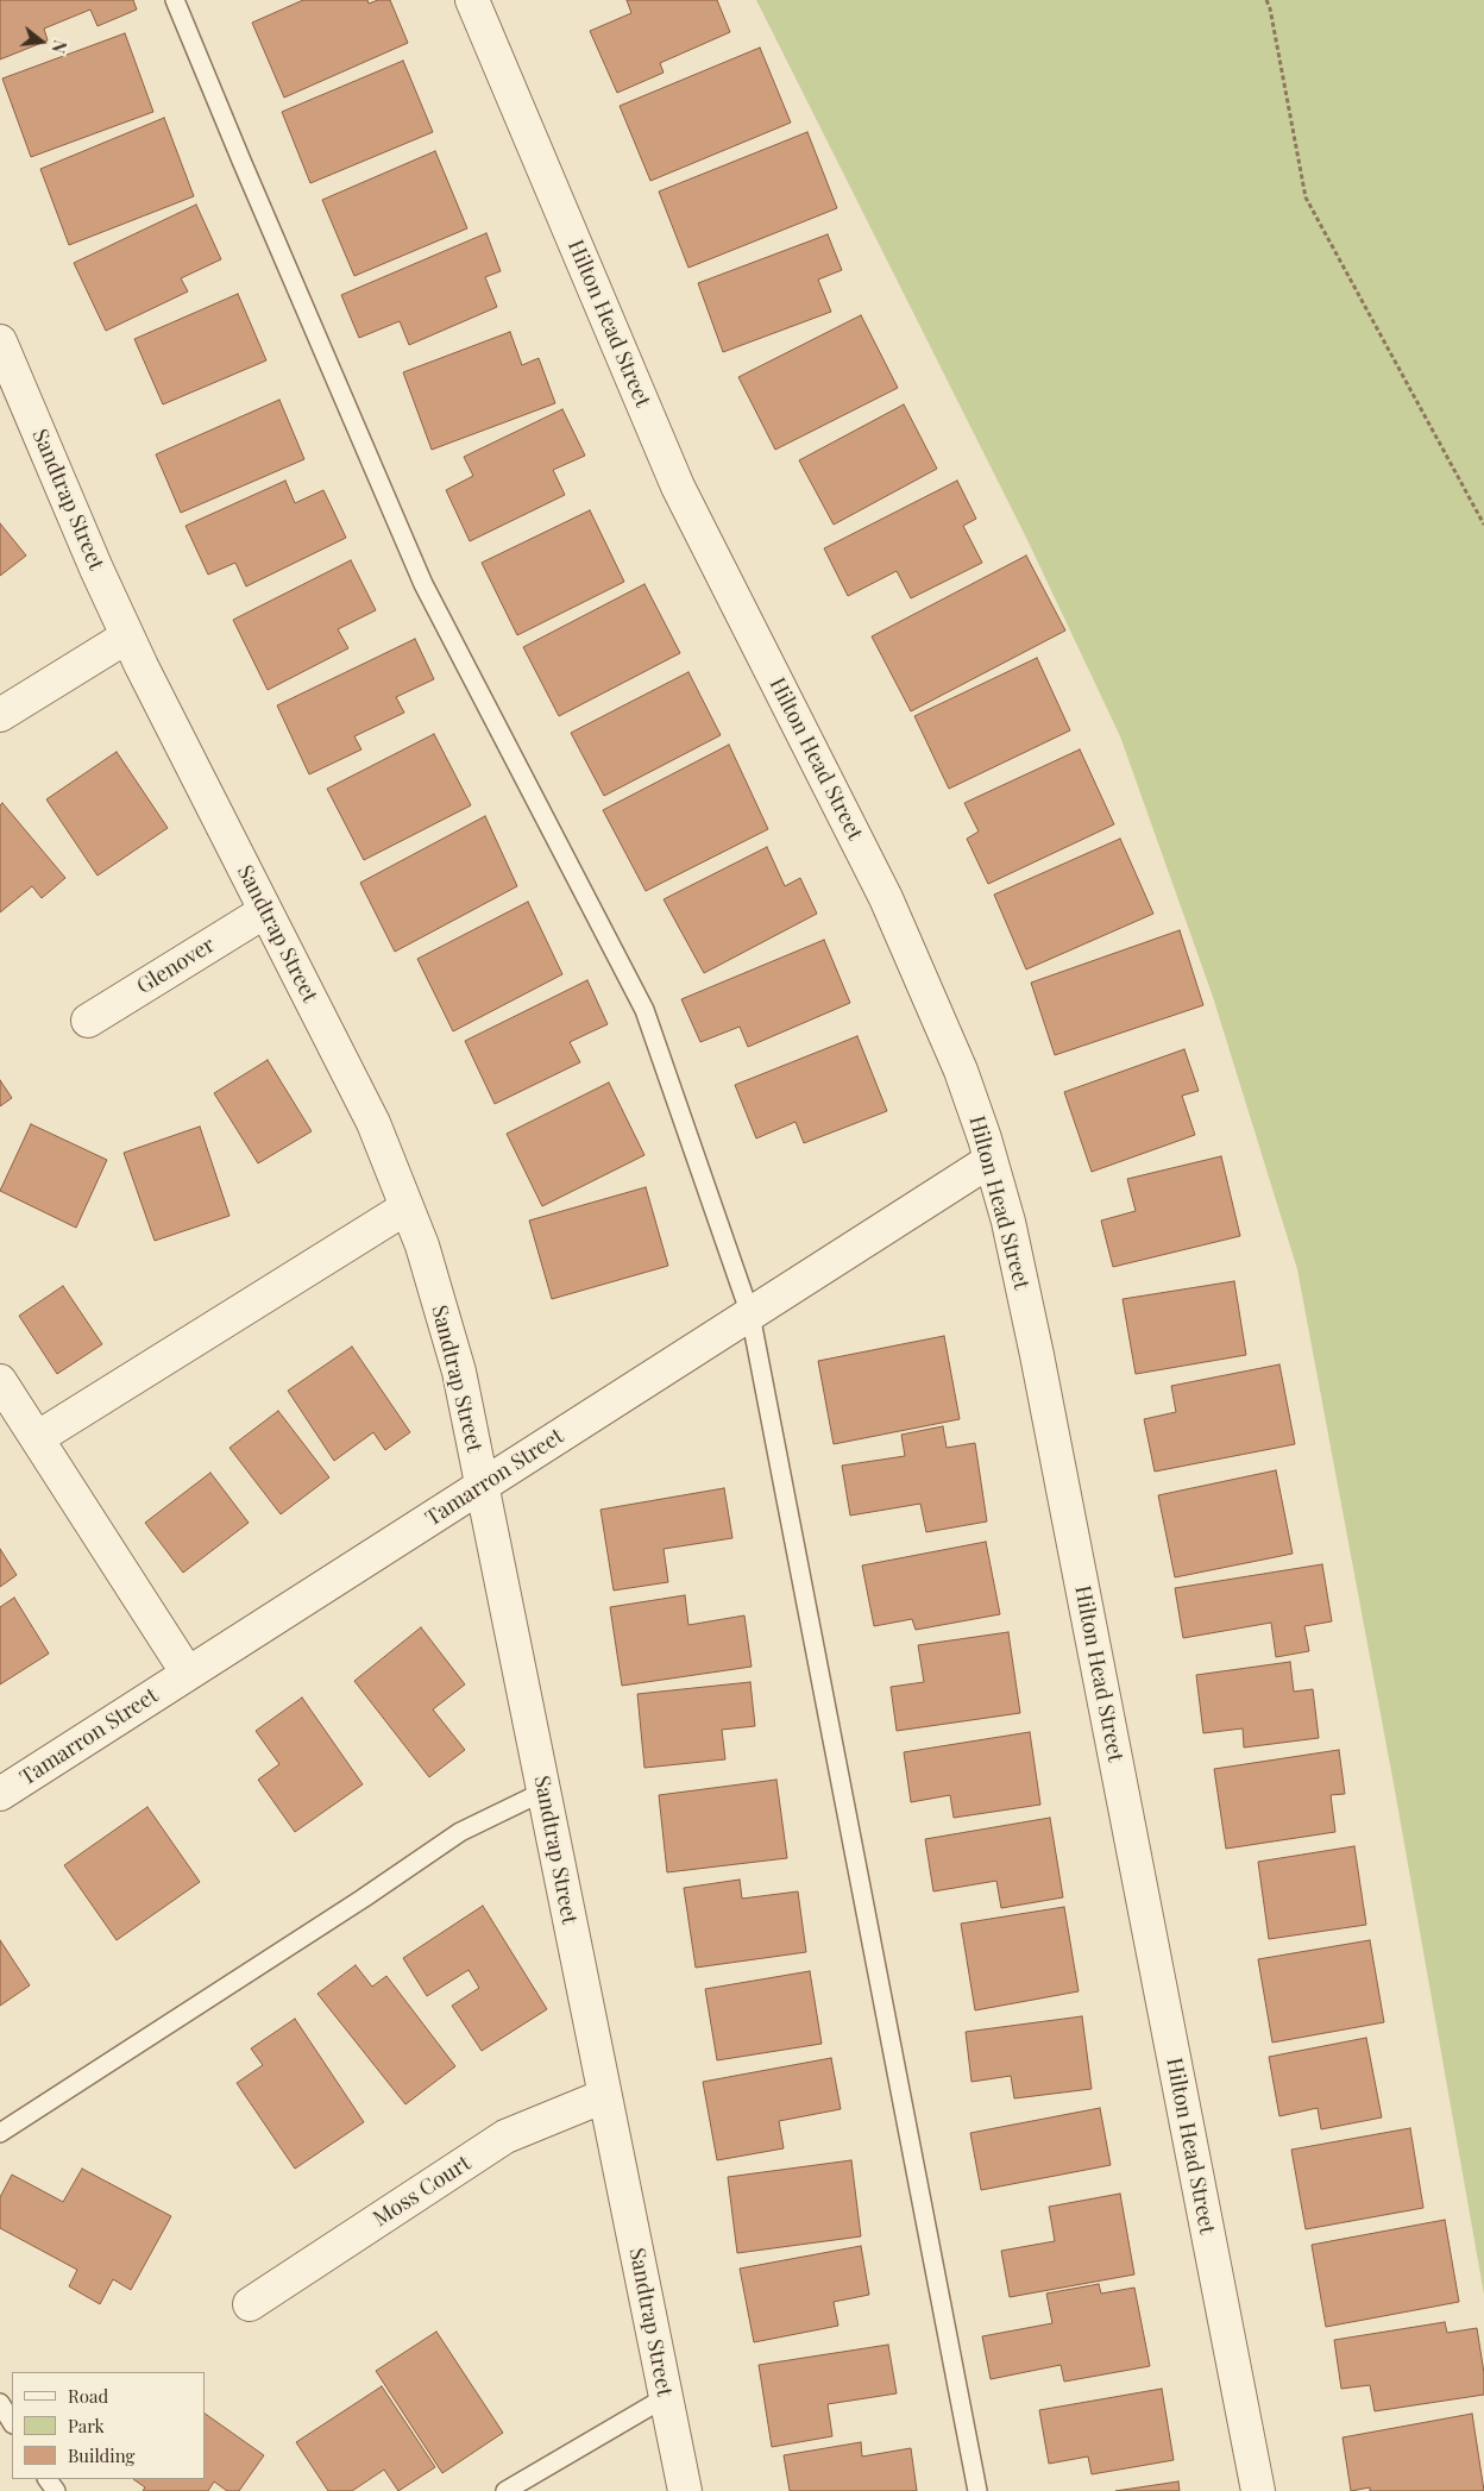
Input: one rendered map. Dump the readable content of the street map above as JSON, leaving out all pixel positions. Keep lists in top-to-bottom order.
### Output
{
  "streets": {
    "street": [
      "Hilton Head Street",
      "Sandtrap Street",
      "Glenover",
      "Tamarron Street",
      "Moss Court"
    ]
  },
  "crossings": [
    ["Hilton Head Street", "Tamarron Street"],
    ["Sandtrap Street", "Glenover"],
    ["Sandtrap Street", "Tamarron Street"],
    ["Sandtrap Street", "Moss Court"]
  ],
  "legend": ["Road", "Park", "Building"],
  "north": "right"
}
